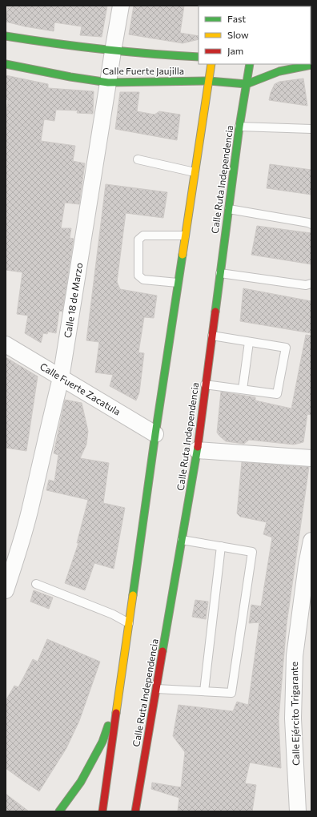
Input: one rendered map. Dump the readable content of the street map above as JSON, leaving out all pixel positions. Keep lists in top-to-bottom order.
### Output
{
  "streets": {
    "main road": ["Calle Fuerte Jaujilla", "Calle Ruta Independencia"],
    "street": ["Calle 18 de Marzo", "Calle Fuerte Zacatula", "Calle Ejército Trigarante"]
  },
  "crossings": [
    ["Calle Fuerte Jaujilla", "Calle Ruta Independencia"],
    ["Calle Fuerte Jaujilla", "Calle 18 de Marzo"],
    ["Calle 18 de Marzo", "Calle Fuerte Zacatula"]
  ],
  "legend": ["Fast", "Slow", "Jam"]
}
